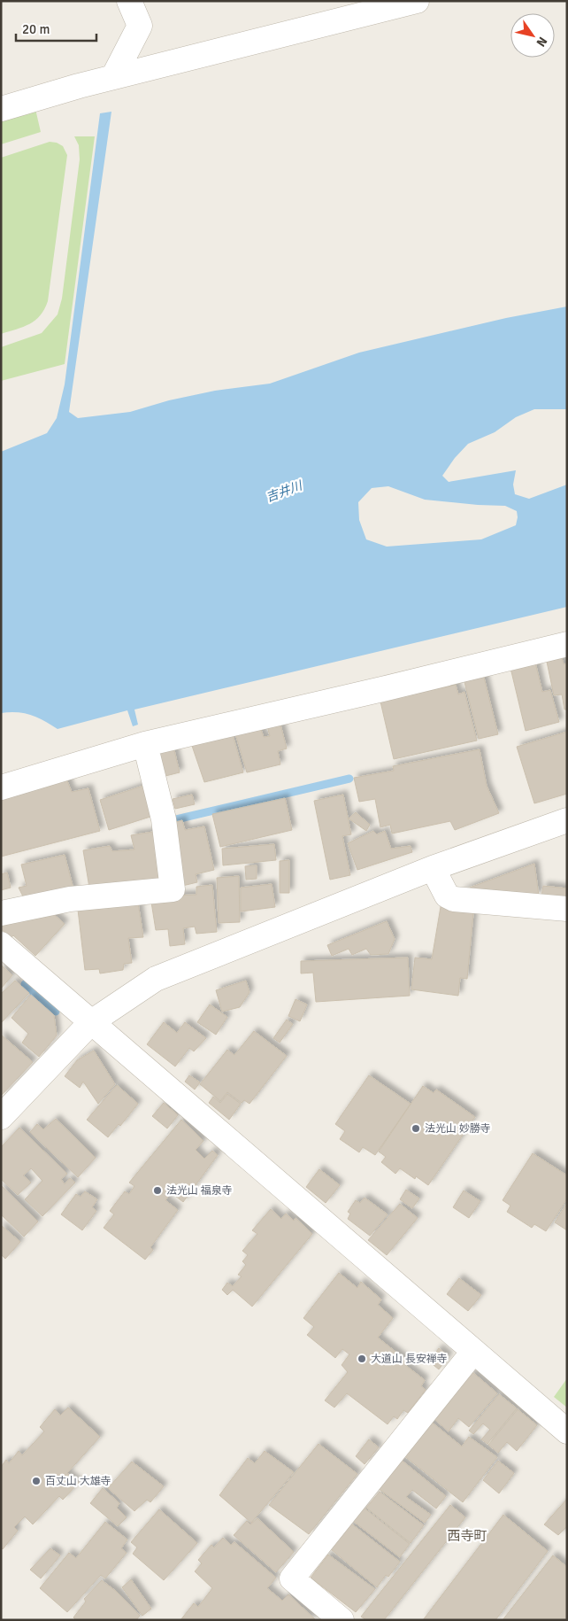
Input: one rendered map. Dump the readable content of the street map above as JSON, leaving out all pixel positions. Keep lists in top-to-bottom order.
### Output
{
  "districts": ["西寺町"],
  "water": ["吉井川"],
  "places": [
    "法光山 妙勝寺",
    "法光山 福泉寺",
    "大道山 長安禅寺",
    "百丈山 大雄寺"
  ],
  "scale_bar": "20 m",
  "north": "bottom right"
}
